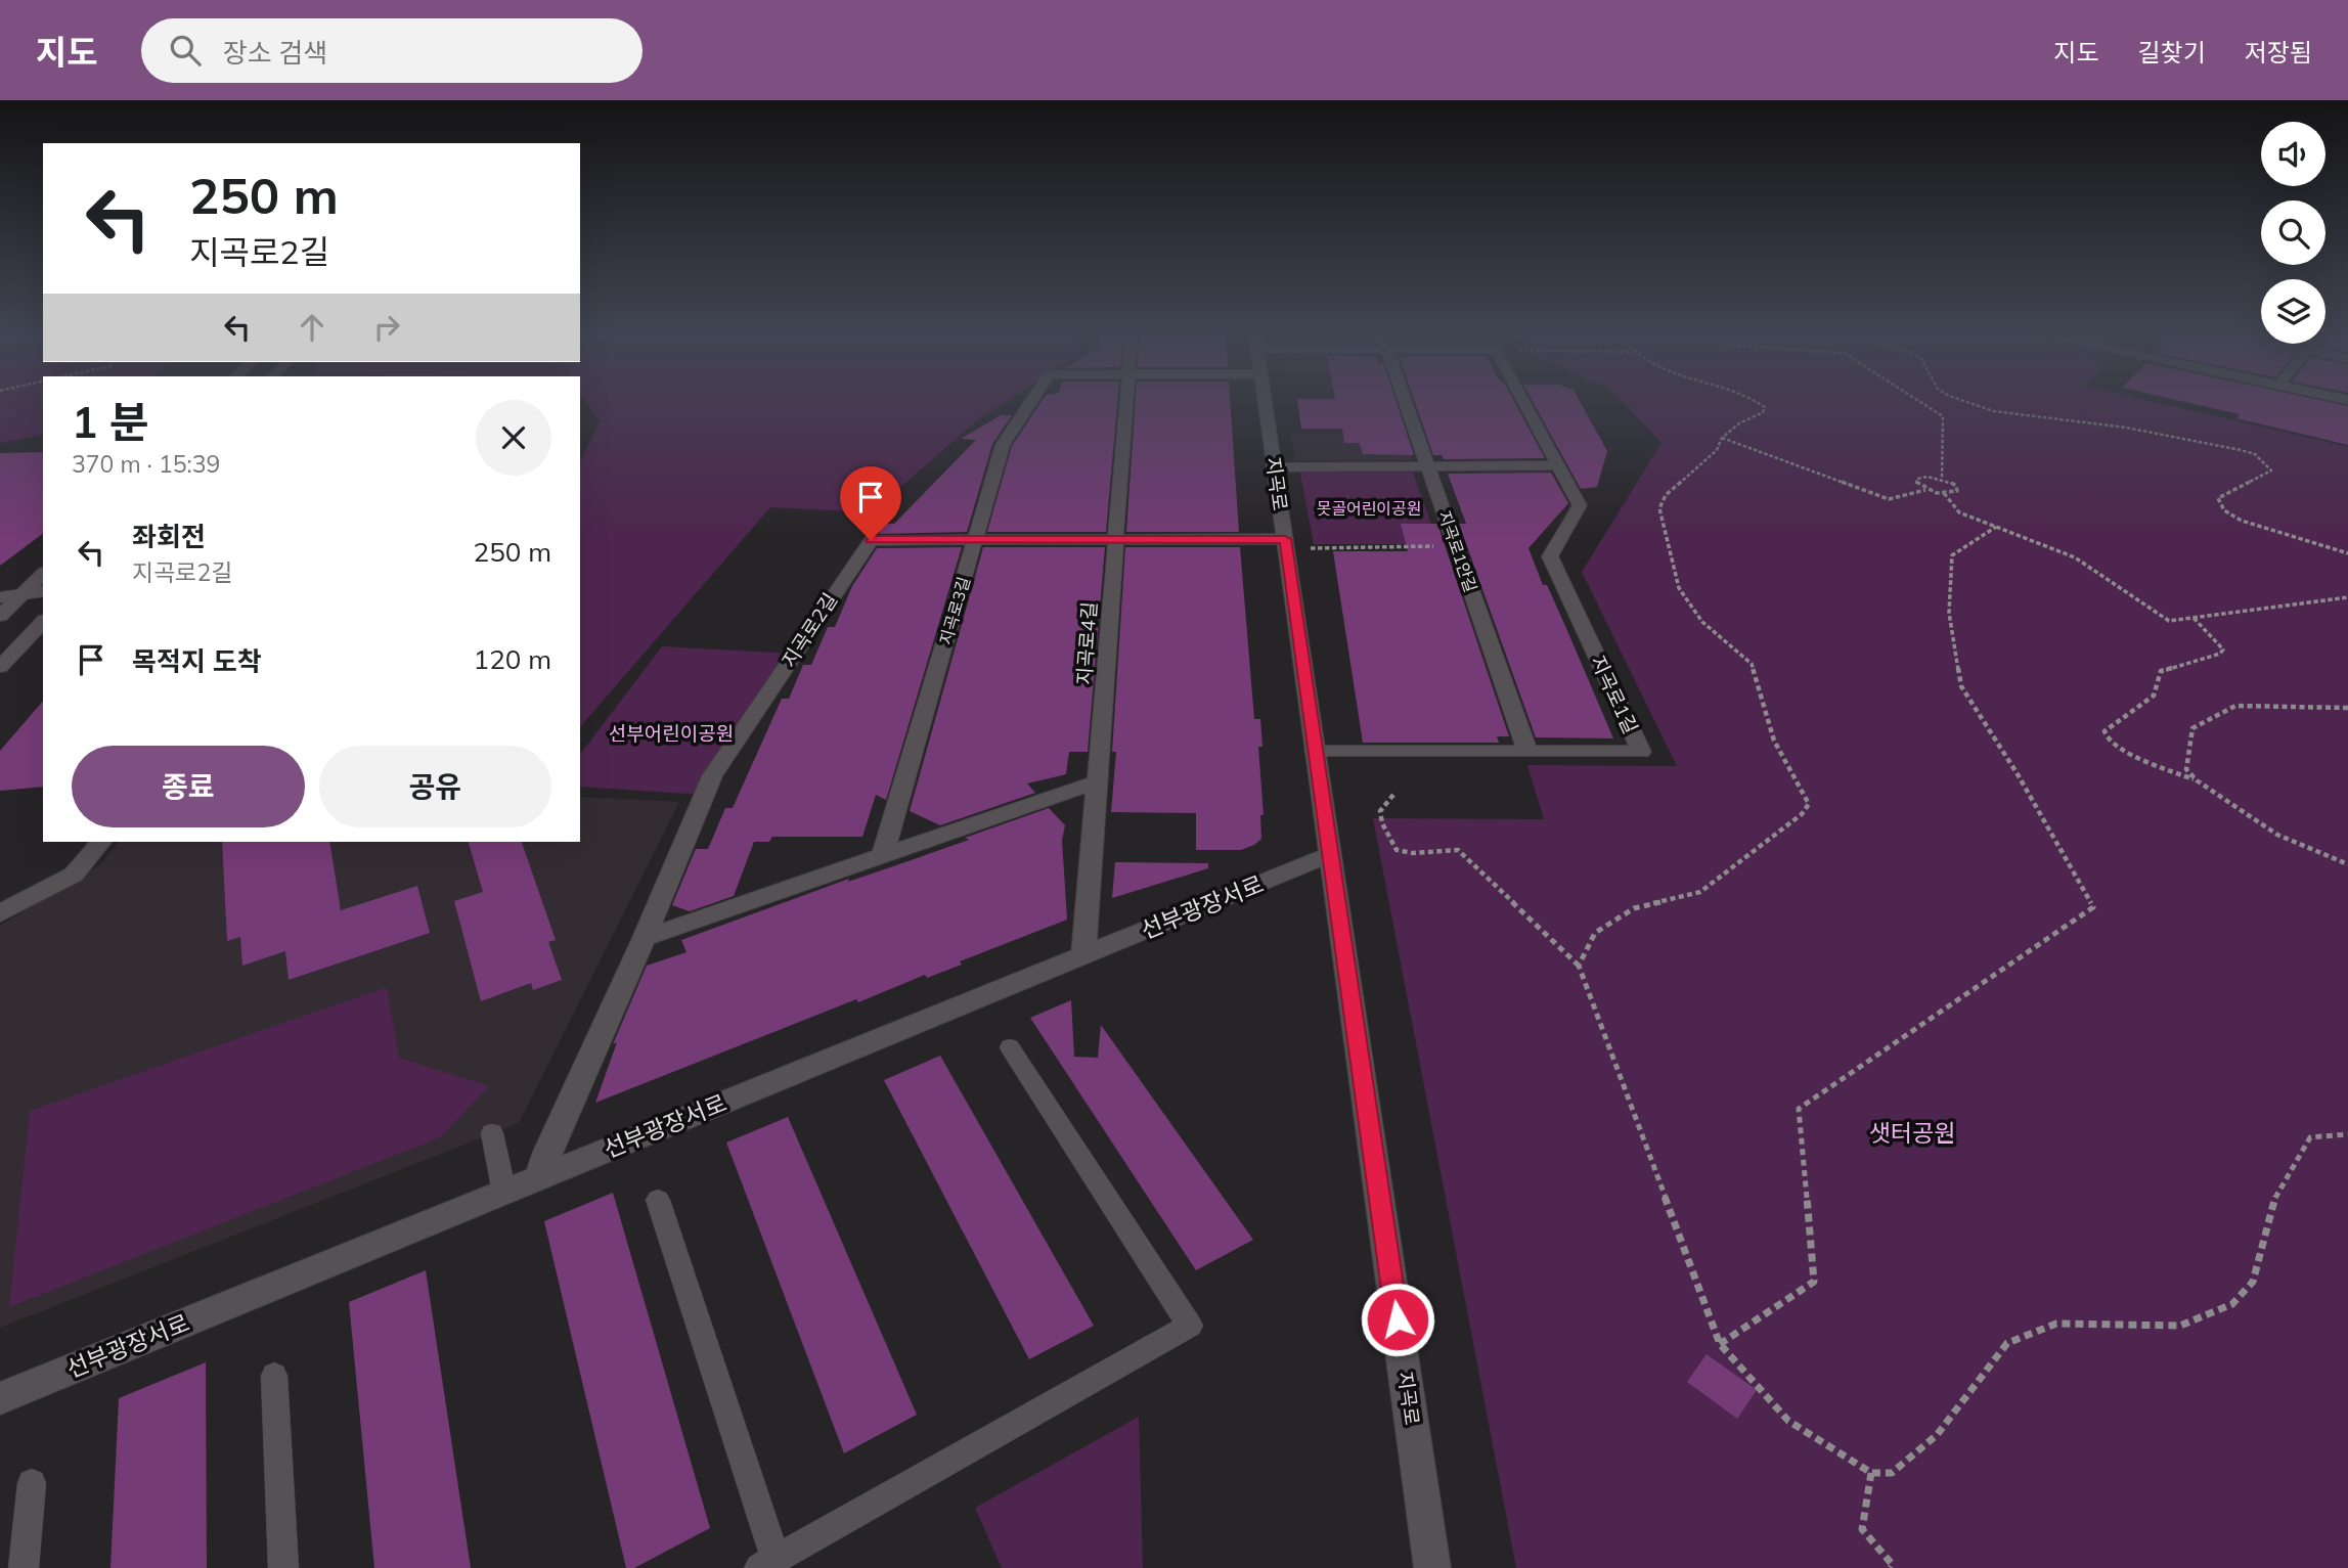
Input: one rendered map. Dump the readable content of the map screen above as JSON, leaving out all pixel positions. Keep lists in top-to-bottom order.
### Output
{
  "streets": {
    "street": [
      "지곡로",
      "지곡로1안길",
      "지곡로3길",
      "지곡로2길",
      "지곡로4길",
      "지곡로1길",
      "선부광장서로"
    ]
  },
  "crossings": [
    ["지곡로", "지곡로2길"],
    ["지곡로", "지곡로1길"],
    ["지곡로", "선부광장서로"],
    ["지곡로1안길", "지곡로1길"],
    ["지곡로3길", "지곡로2길"],
    ["지곡로2길", "지곡로4길"],
    ["지곡로2길", "선부광장서로"],
    ["지곡로4길", "선부광장서로"]
  ],
  "parks": ["못골어린이공원", "선부어린이공원", "샛터공원"],
  "page": {
    "header": "지도",
    "search": "장소 검색",
    "nav": ["지도", "길찾기", "저장됨"],
    "turn": ["250 m", "지곡로2길"],
    "heading": ["1 분", "370 m · 15:39"],
    "list": [
      {
        "name": "좌회전",
        "note": "지곡로2길",
        "value": "250 m"
      },
      {
        "name": "목적지 도착",
        "value": "120 m"
      }
    ],
    "buttons": ["종료", "공유"]
  }
}
